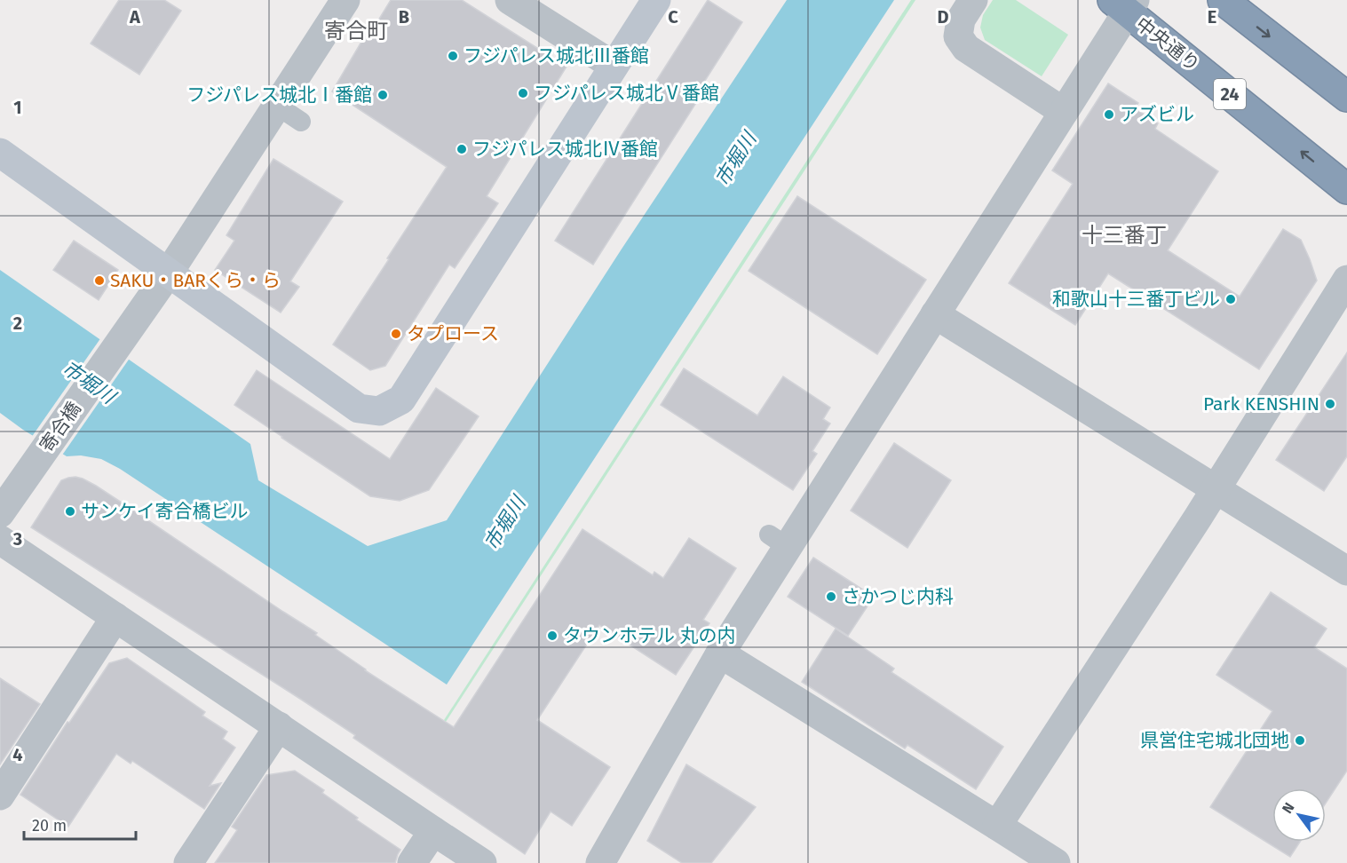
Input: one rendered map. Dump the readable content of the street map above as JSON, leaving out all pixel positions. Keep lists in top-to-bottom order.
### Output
{
  "streets": {
    "highway": ["中央通り", "24"],
    "street": ["寄合橋"]
  },
  "districts": ["寄合町", "十三番丁"],
  "water": ["市堀川"],
  "places": [
    "フジパレス城北Ⅲ番館",
    "フジパレス城北Ⅴ番館",
    "フジパレス城北Ⅰ番館",
    "アズビル",
    "フジパレス城北Ⅳ番館",
    "SAKU・BARくら・ら",
    "和歌山十三番丁ビル",
    "タプロース",
    "Park KENSHIN",
    "サンケイ寄合橋ビル",
    "さかつじ内科",
    "タウンホテル 丸の内",
    "県営住宅城北団地"
  ],
  "scale_bar": "20 m",
  "north": "top left",
  "grid": {
    "columns": [
      "A",
      "B",
      "C",
      "D",
      "E"
    ],
    "rows": [
      "1",
      "2",
      "3",
      "4"
    ]
  }
}
